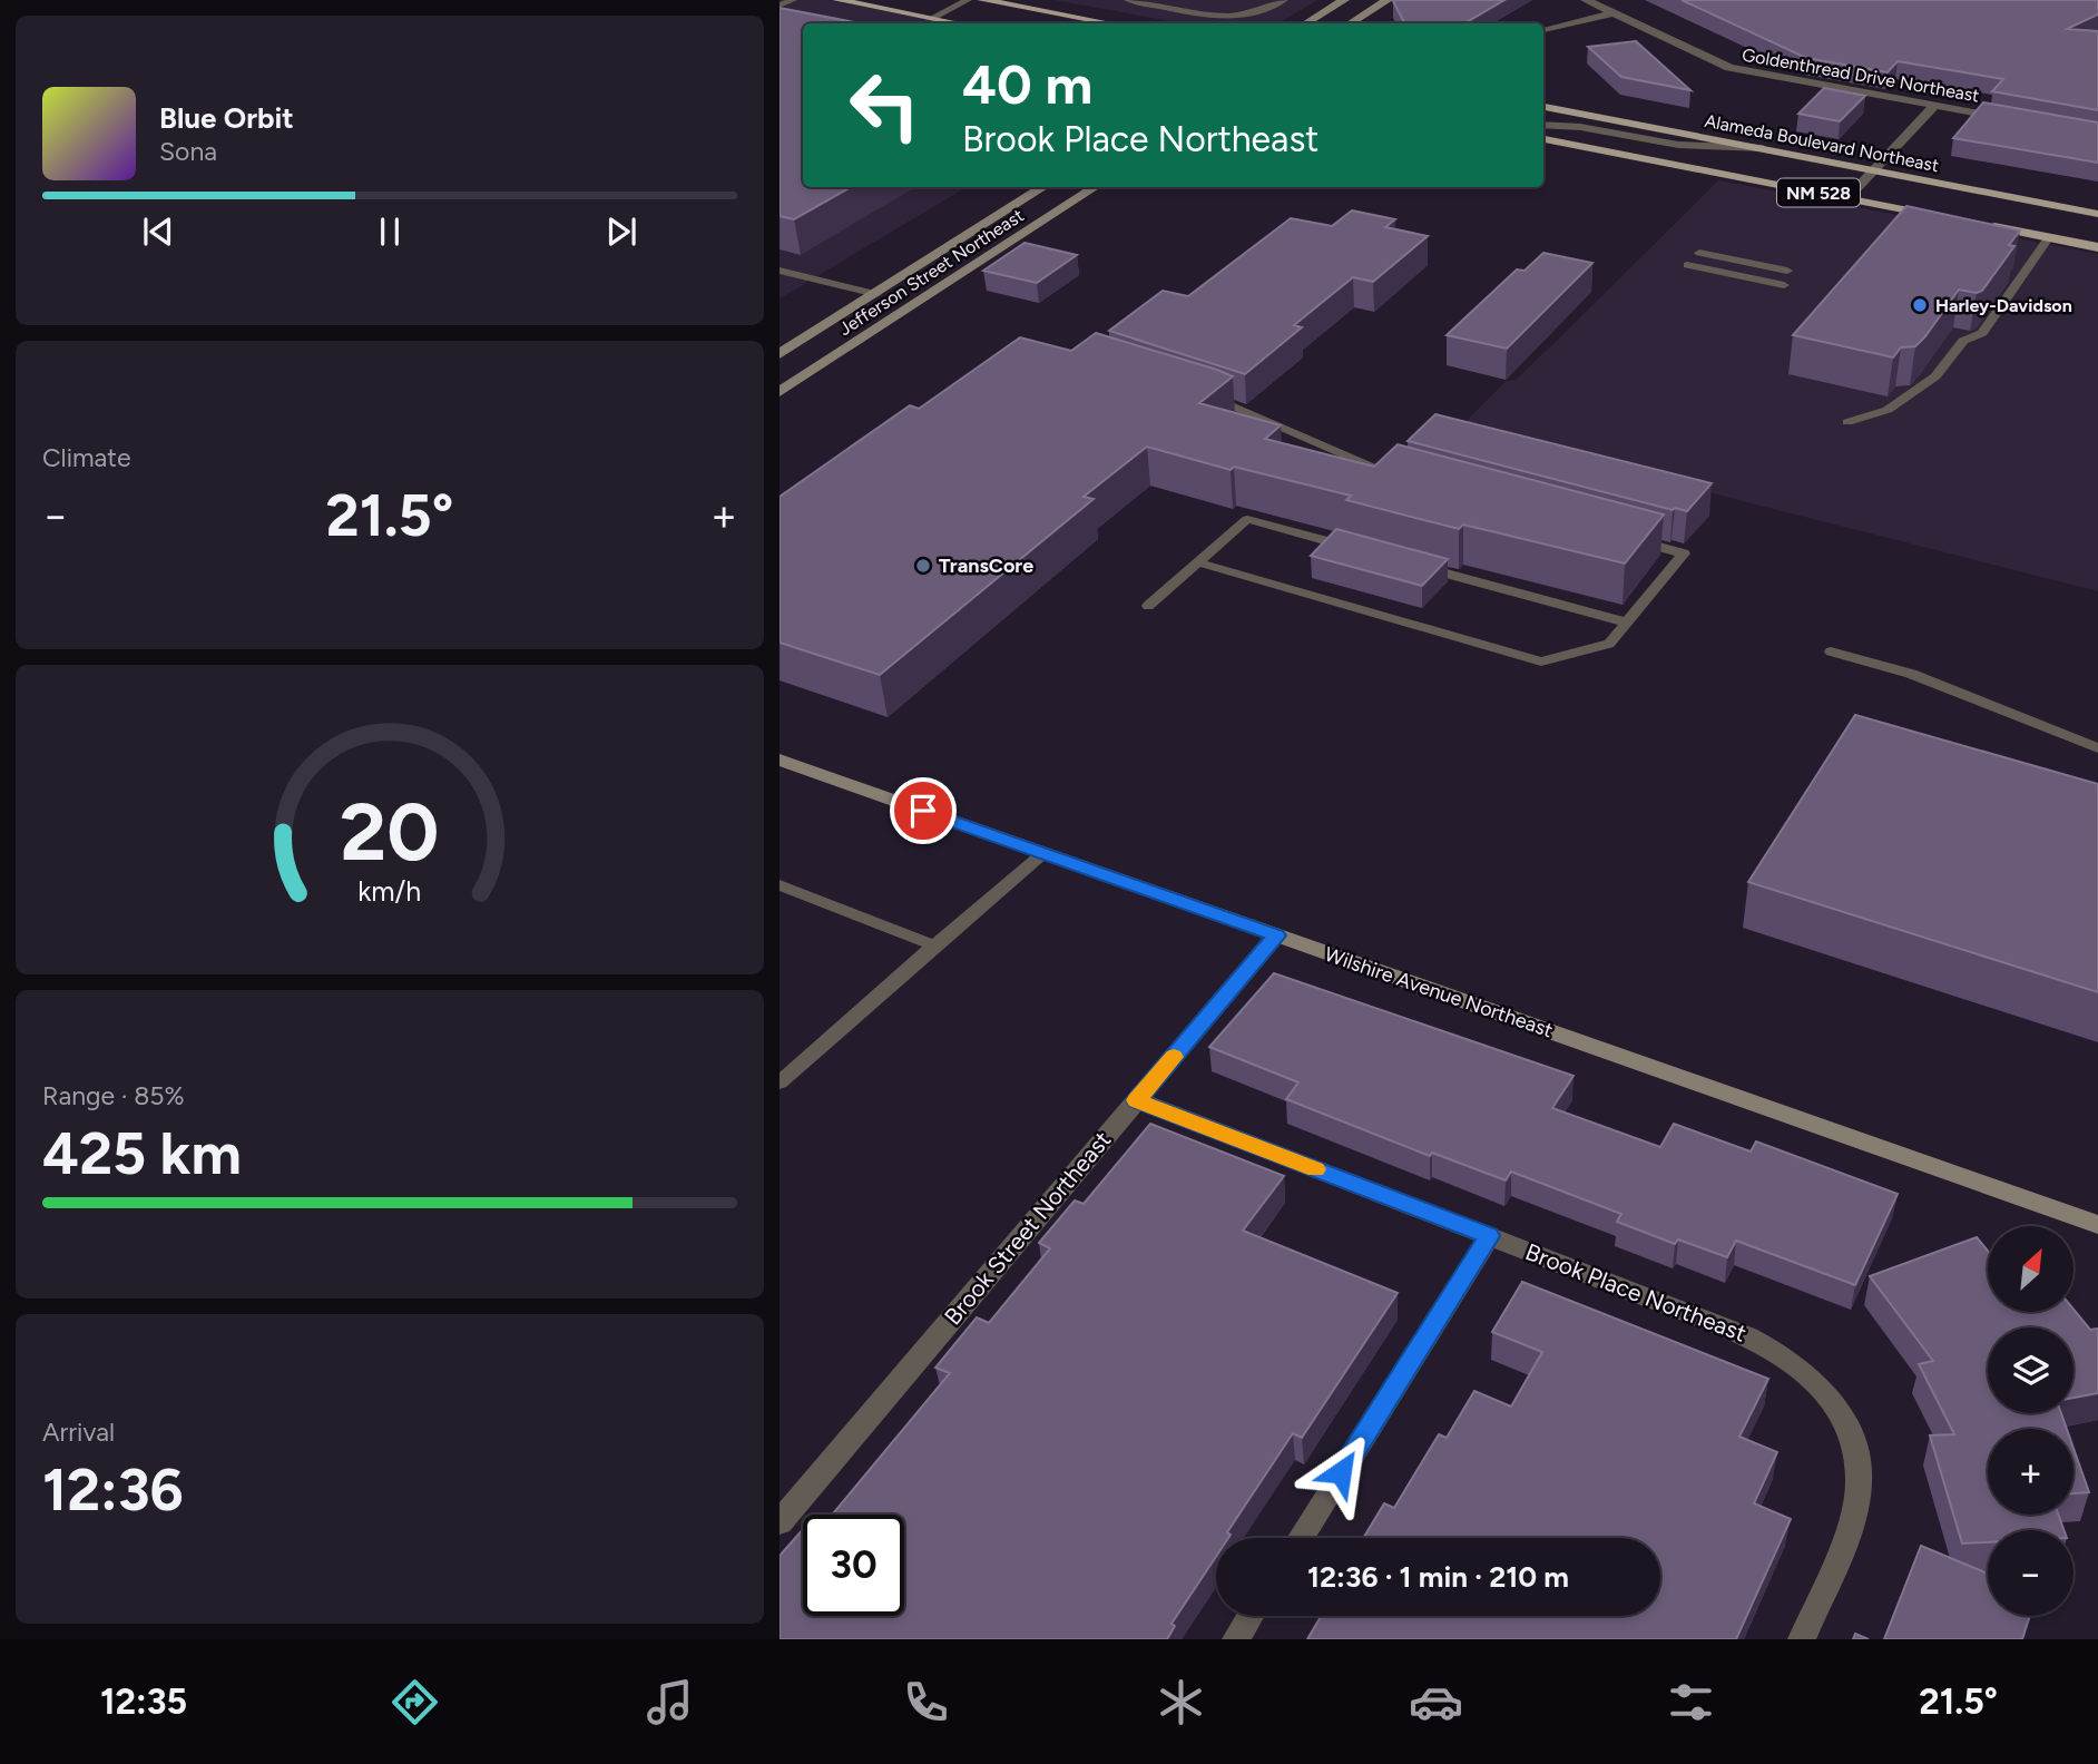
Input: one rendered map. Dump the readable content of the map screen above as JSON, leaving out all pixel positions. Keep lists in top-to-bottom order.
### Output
{
  "streets": {
    "main road": ["Alameda Boulevard Northeast", "NM 528"],
    "street": [
      "Goldenthread Drive Northeast",
      "Jefferson Street Northeast",
      "Wilshire Avenue Northeast",
      "Brook Street Northeast",
      "Brook Place Northeast"
    ]
  },
  "crossings": [
    ["Wilshire Avenue Northeast", "Brook Street Northeast"],
    ["Brook Street Northeast", "Brook Place Northeast"]
  ],
  "places": ["Harley-Davidson", "TransCore"],
  "north": "top right",
  "page": {
    "turn": ["40 m", "Brook Place Northeast"],
    "song": ["Blue Orbit", "Sona"],
    "tile": [
      "Climate",
      ["Range · 85%", "425 km"],
      ["Arrival", "12:36"]
    ],
    "heat": ["−", "21.5°", "+"],
    "map_buttons": ["+", "−"],
    "limit": "30",
    "trip": "12:36 · 1 min · 210 m",
    "tabs": ["12:35", "21.5°"],
    "gauge": ["20", "km/h"]
  }
}
